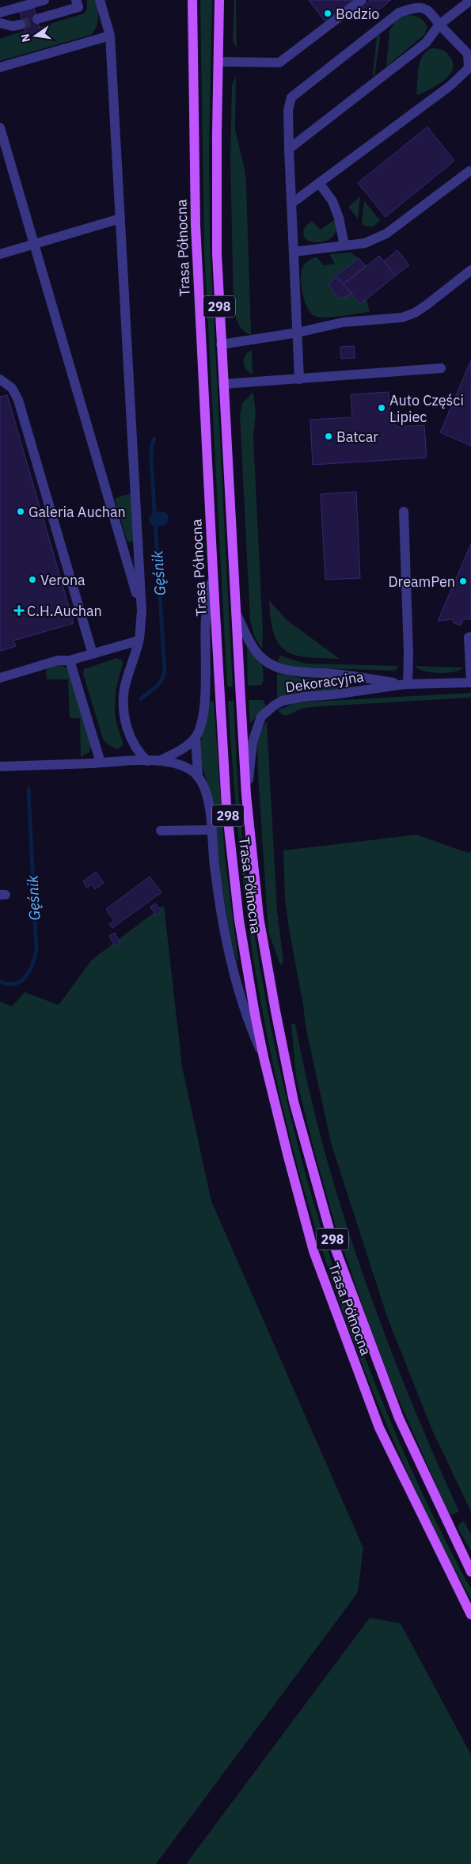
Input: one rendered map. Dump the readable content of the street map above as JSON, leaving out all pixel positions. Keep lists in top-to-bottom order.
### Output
{
  "streets": {
    "main road": ["Trasa Północna", "298"],
    "street": ["Dekoracyjna"]
  },
  "crossings": [
    ["Trasa Północna", "Dekoracyjna"]
  ],
  "water": ["Gęśnik"],
  "places": {
    "other": [
      "Bodzio",
      "Auto Części Lipiec",
      "Batcar",
      "Galeria Auchan",
      "Verona",
      "DreamPen"
    ],
    "health": ["C.H.Auchan"]
  },
  "north": "left"
}
